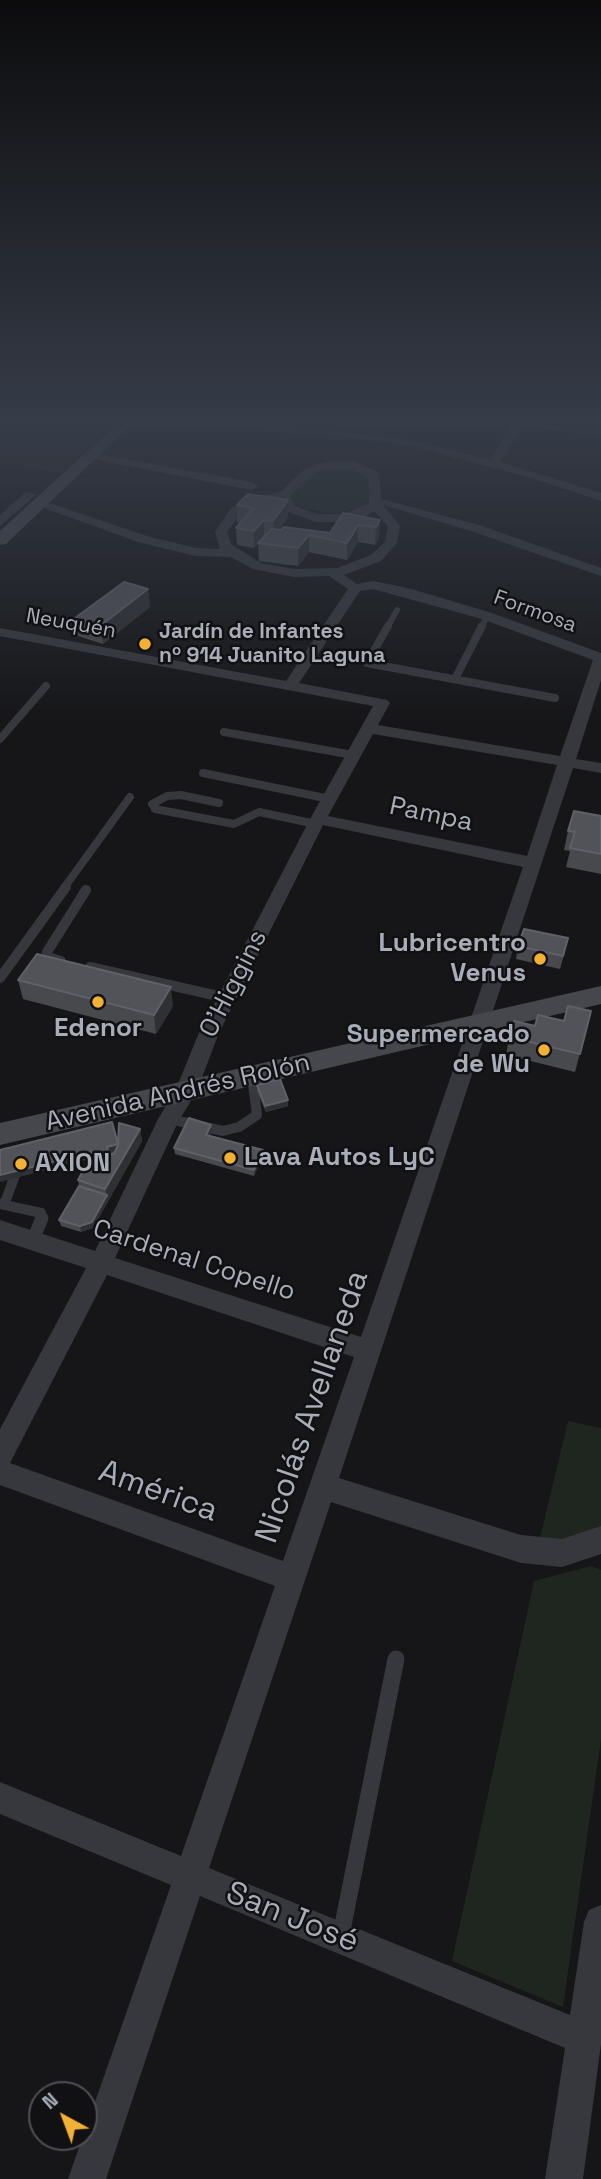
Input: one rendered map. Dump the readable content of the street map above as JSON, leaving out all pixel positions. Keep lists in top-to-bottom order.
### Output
{
  "streets": {
    "main road": ["Avenida Andrés Rolón"],
    "street": [
      "Formosa",
      "Neuquén",
      "Pampa",
      "O'Higgins",
      "Cardenal Copello",
      "Nicolás Avellaneda",
      "América",
      "San José"
    ]
  },
  "crossings": [
    ["Formosa", "Nicolás Avellaneda"],
    ["Neuquén", "O'Higgins"],
    ["Pampa", "O'Higgins"],
    ["Pampa", "Nicolás Avellaneda"],
    ["O'Higgins", "Avenida Andrés Rolón"],
    ["O'Higgins", "Cardenal Copello"],
    ["Avenida Andrés Rolón", "Nicolás Avellaneda"],
    ["Cardenal Copello", "Nicolás Avellaneda"],
    ["Nicolás Avellaneda", "América"],
    ["Nicolás Avellaneda", "San José"]
  ],
  "places": [
    "Jardín de Infantes nº 914 Juanito Laguna",
    "Lubricentro Venus",
    "Edenor",
    "Supermercado de Wu",
    "Lava Autos LyC",
    "AXION"
  ],
  "north": "top left"
}
